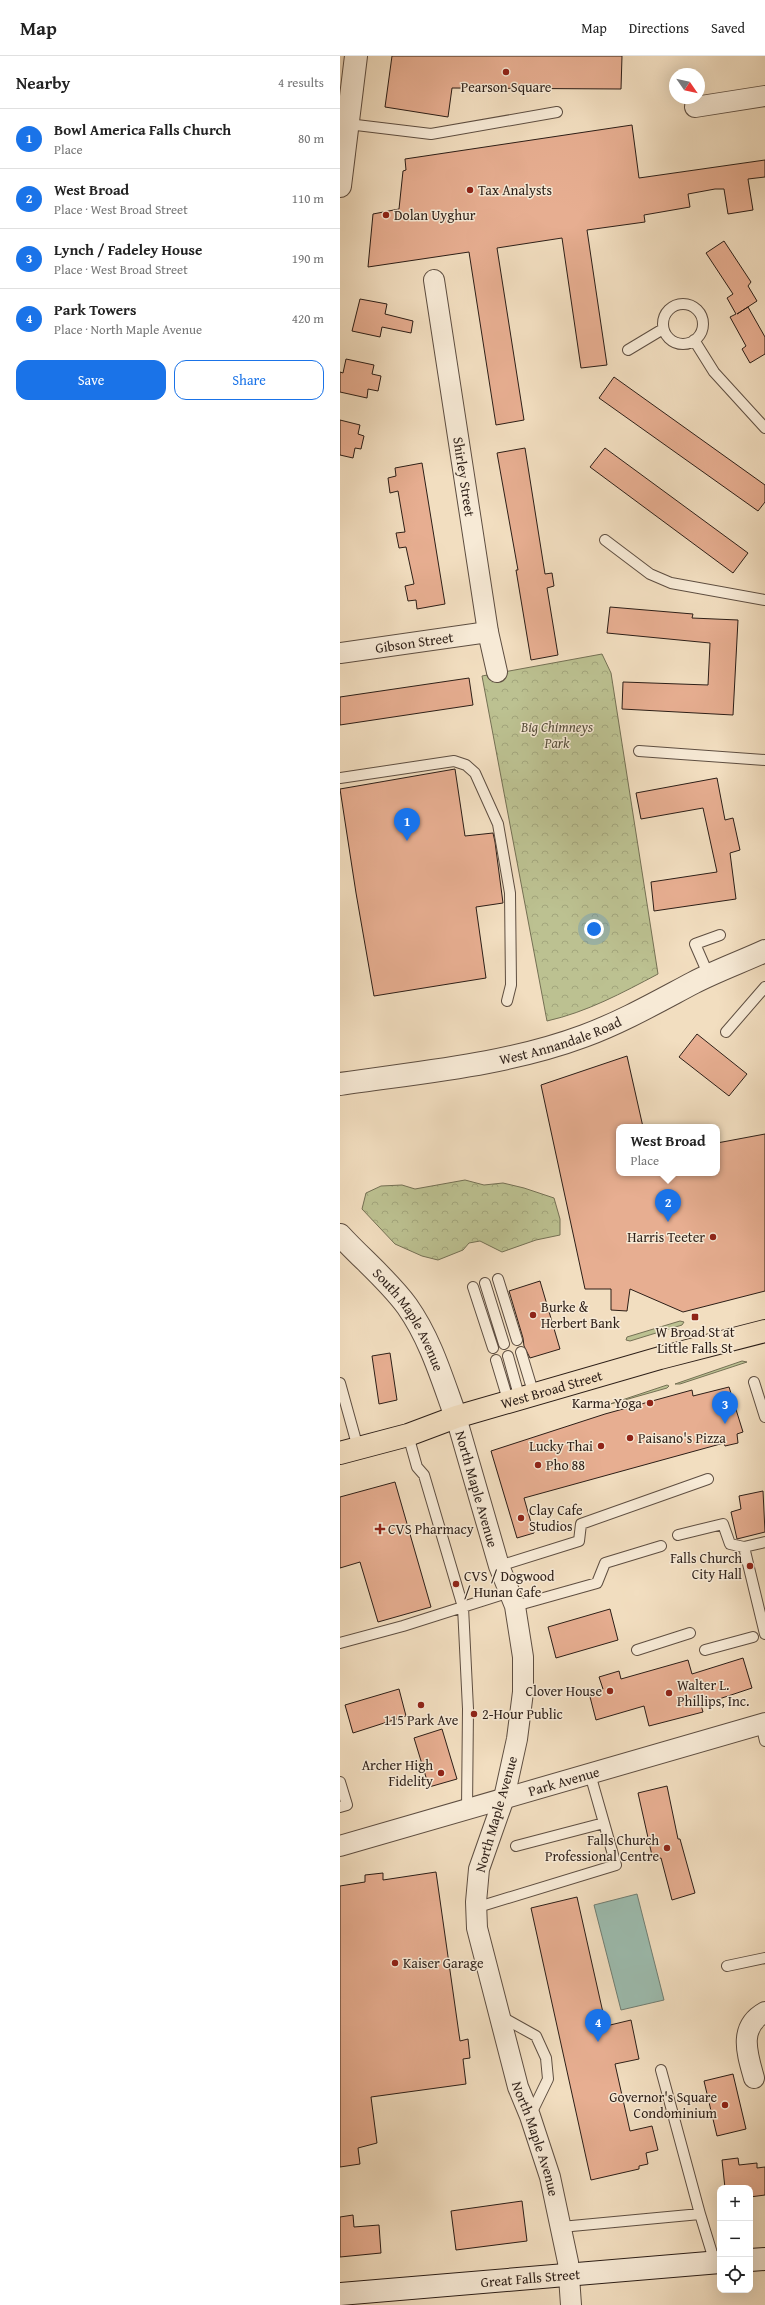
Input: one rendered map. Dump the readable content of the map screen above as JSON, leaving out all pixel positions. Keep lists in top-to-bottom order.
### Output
{
  "streets": {
    "main road": ["West Broad Street"],
    "street": [
      "Shirley Street",
      "Gibson Street",
      "West Annandale Road",
      "South Maple Avenue",
      "North Maple Avenue",
      "Park Avenue",
      "Great Falls Street"
    ]
  },
  "crossings": [
    ["Shirley Street", "Gibson Street"],
    ["South Maple Avenue", "West Broad Street"],
    ["South Maple Avenue", "North Maple Avenue"],
    ["West Broad Street", "North Maple Avenue"],
    ["North Maple Avenue", "Park Avenue"],
    ["North Maple Avenue", "Great Falls Street"]
  ],
  "parks": ["Big Chimneys Park"],
  "places": {
    "other": [
      "Pearson Square",
      "Tax Analysts",
      "Dolan Uyghur",
      "Harris Teeter",
      "Burke & Herbert Bank",
      "Karma Yoga",
      "Paisano's Pizza",
      "Lucky Thai",
      "Pho 88",
      "Clay Cafe Studios",
      "Falls Church City Hall",
      "CVS / Dogwood / Hunan Cafe",
      "Clover House",
      "Walter L. Phillips, Inc.",
      "115 Park Ave",
      "2-Hour Public",
      "Archer High Fidelity",
      "Falls Church Professional Centre",
      "Kaiser Garage",
      "Governor's Square Condominium"
    ],
    "transit": ["W Broad St at Little Falls St"],
    "health": ["CVS Pharmacy"]
  },
  "north": "bottom right",
  "page": {
    "header": "Map",
    "nav": ["Map", "Directions", "Saved"],
    "heading": ["Nearby", "4 results"],
    "list": [
      {
        "mark": "1",
        "name": "Bowl America Falls Church",
        "note": "Place",
        "value": "80 m"
      },
      {
        "mark": "2",
        "name": "West Broad",
        "note": "Place · West Broad Street",
        "value": "110 m"
      },
      {
        "mark": "3",
        "name": "Lynch / Fadeley House",
        "note": "Place · West Broad Street",
        "value": "190 m"
      },
      {
        "mark": "4",
        "name": "Park Towers",
        "note": "Place · North Maple Avenue",
        "value": "420 m"
      }
    ],
    "buttons": ["Save", "Share"],
    "pins": [
      "1",
      "2",
      "3",
      "4"
    ],
    "popup": ["West Broad", "Place"],
    "map_buttons": ["+", "−"]
  }
}
